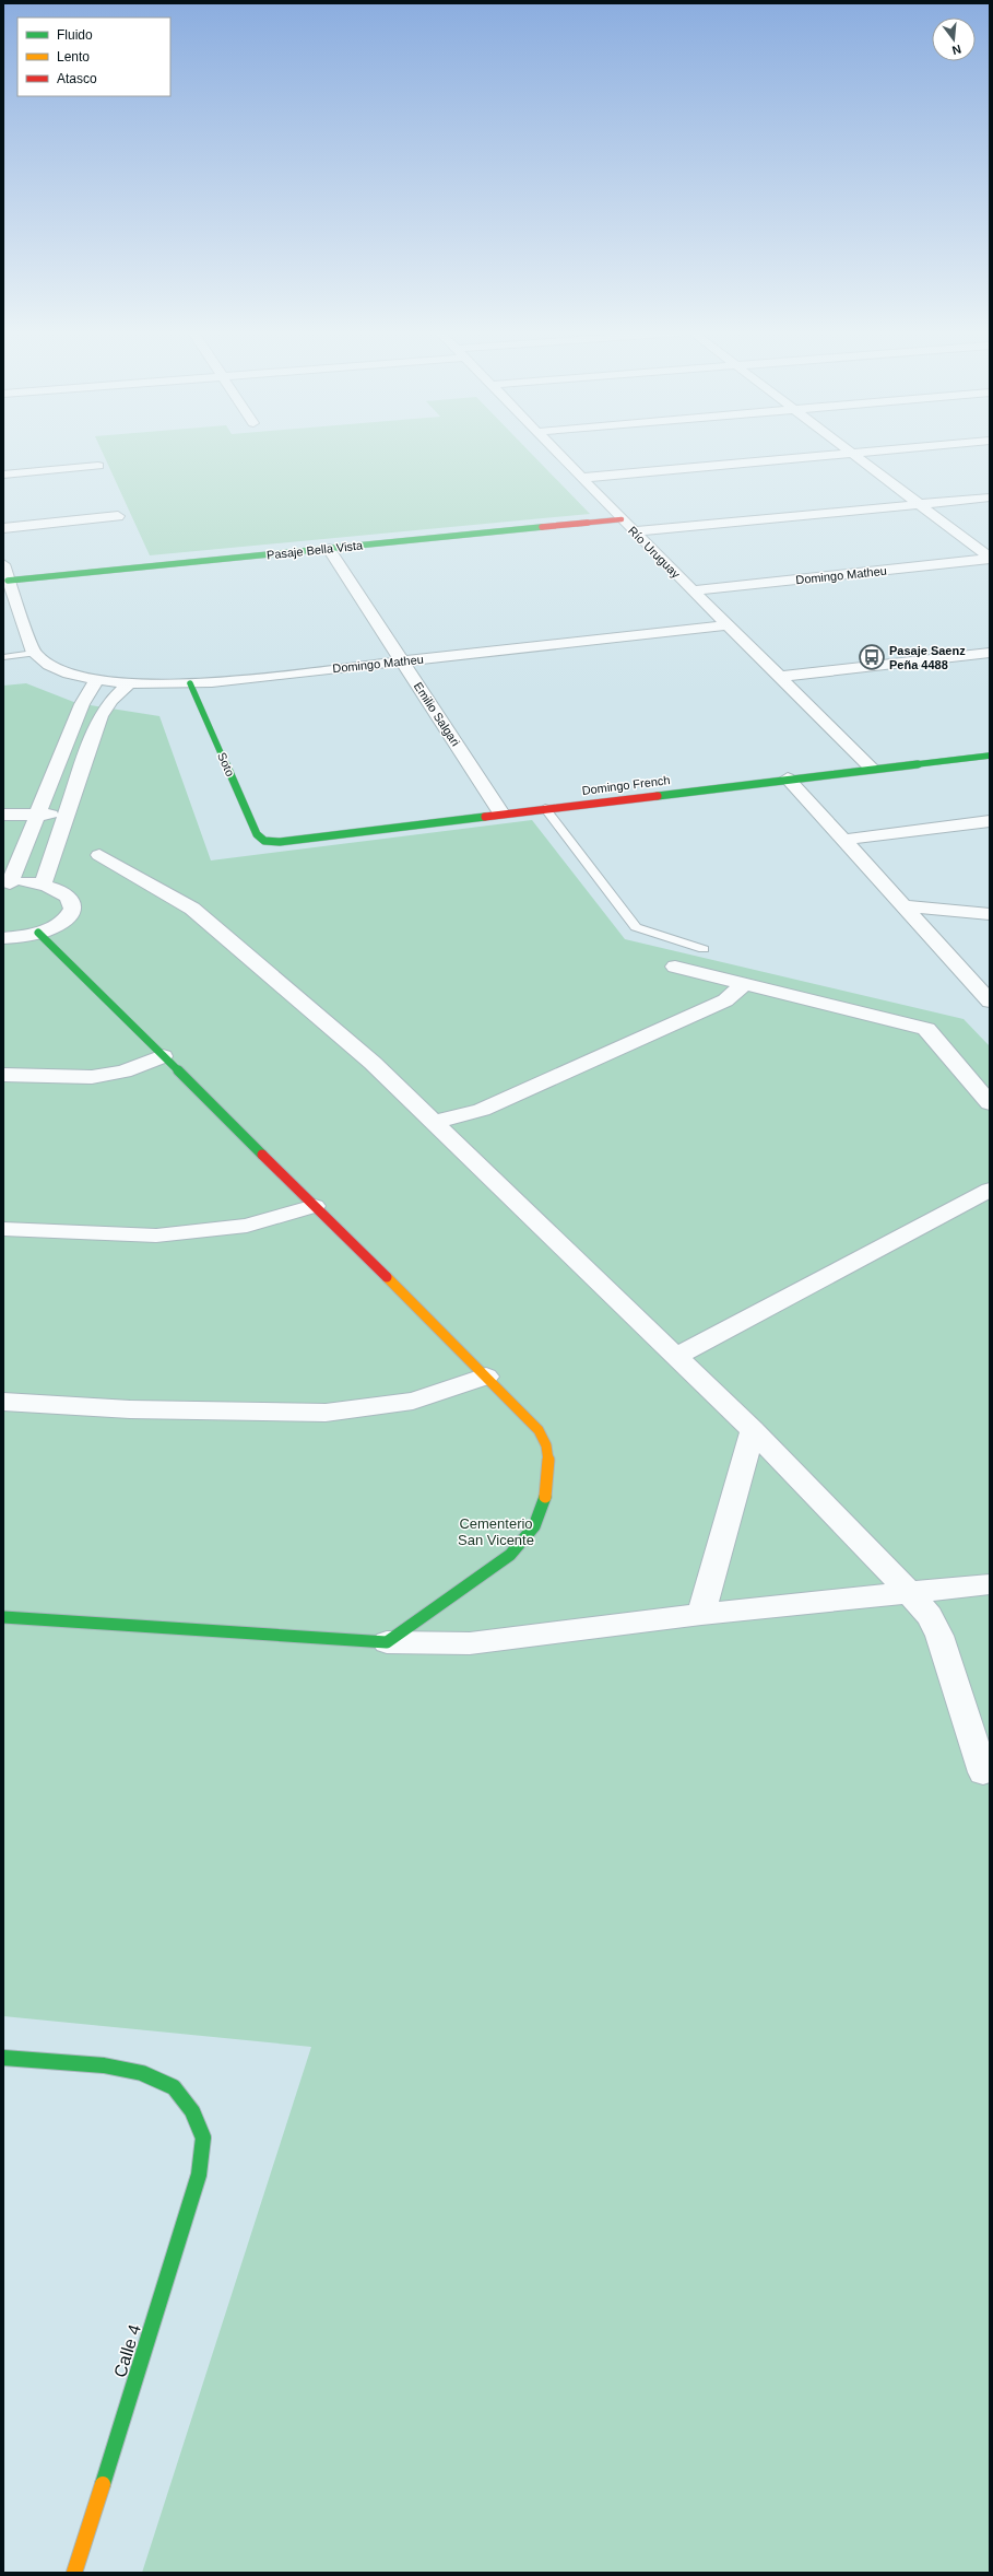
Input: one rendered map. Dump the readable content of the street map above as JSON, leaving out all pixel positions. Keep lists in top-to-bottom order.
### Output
{
  "streets": {
    "street": [
      "Pasaje Bella Vista",
      "Río Uruguay",
      "Domingo Matheu",
      "Emilio Salgari",
      "Soto",
      "Domingo French",
      "Calle 4"
    ]
  },
  "crossings": [
    ["Pasaje Bella Vista", "Río Uruguay"],
    ["Pasaje Bella Vista", "Emilio Salgari"],
    ["Río Uruguay", "Domingo Matheu"],
    ["Río Uruguay", "Domingo French"],
    ["Domingo Matheu", "Emilio Salgari"],
    ["Domingo Matheu", "Soto"],
    ["Emilio Salgari", "Domingo French"],
    ["Soto", "Domingo French"]
  ],
  "parks": ["Cementerio San Vicente"],
  "places": {
    "bus stop": ["Pasaje Saenz Peña 4488"]
  },
  "legend": ["Fluido", "Lento", "Atasco"],
  "north": "bottom"
}
